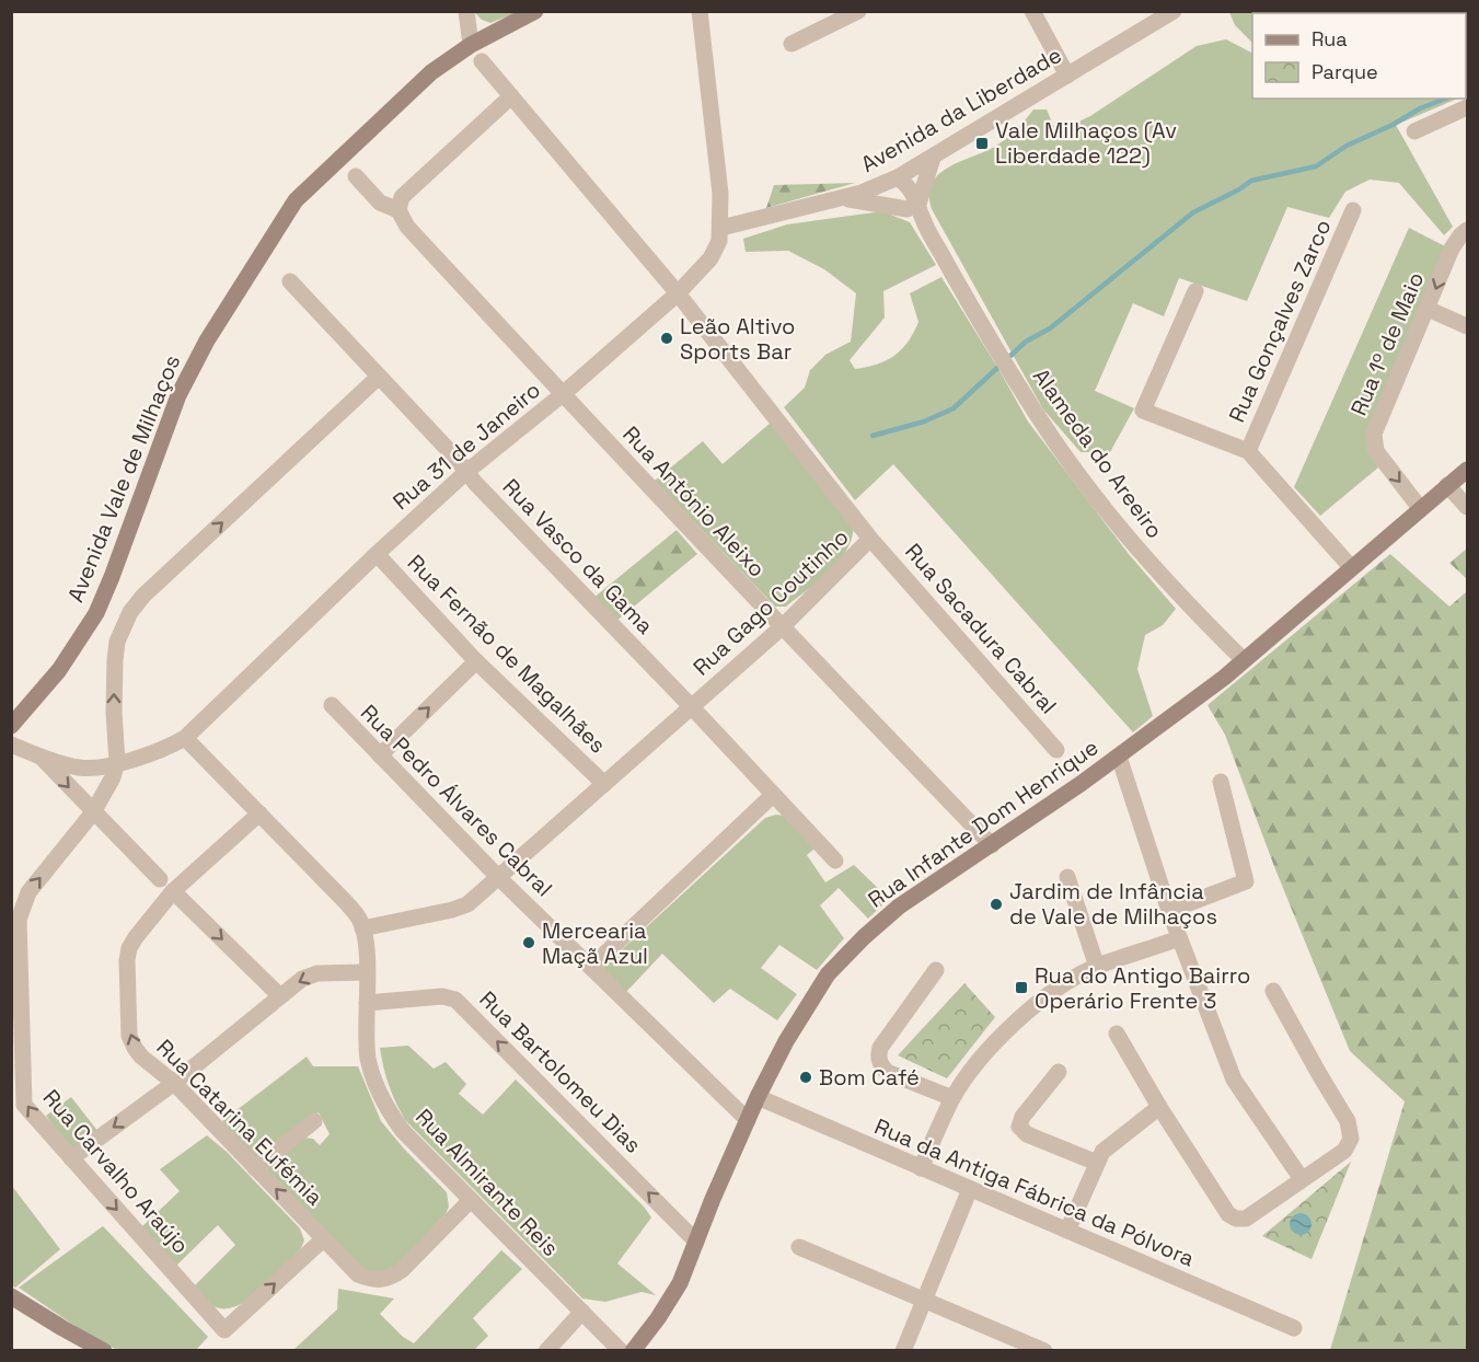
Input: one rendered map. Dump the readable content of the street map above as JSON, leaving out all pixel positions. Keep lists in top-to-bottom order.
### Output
{
  "streets": {
    "street": [
      "Avenida da Liberdade",
      "Rua Gonçalves Zarco",
      "Rua 1º de Maio",
      "Rua 31 de Janeiro",
      "Alameda do Areeiro",
      "Avenida Vale de Milhaços",
      "Rua António Aleixo",
      "Rua Vasco da Gama",
      "Rua Gago Coutinho",
      "Rua Sacadura Cabral",
      "Rua Fernão de Magalhães",
      "Rua Pedro Álvares Cabral",
      "Rua Infante Dom Henrique",
      "Rua Bartolomeu Dias",
      "Rua Catarina Eufémia",
      "Rua Carvalho Araújo",
      "Rua Almirante Reis",
      "Rua da Antiga Fábrica da Pólvora"
    ]
  },
  "crossings": [
    ["Avenida da Liberdade", "Rua 31 de Janeiro"],
    ["Avenida da Liberdade", "Alameda do Areeiro"],
    ["Rua 1º de Maio", "Rua Infante Dom Henrique"],
    ["Rua 31 de Janeiro", "Rua António Aleixo"],
    ["Rua 31 de Janeiro", "Rua Vasco da Gama"],
    ["Rua 31 de Janeiro", "Rua Gago Coutinho"],
    ["Rua 31 de Janeiro", "Rua Fernão de Magalhães"],
    ["Rua 31 de Janeiro", "Rua Carvalho Araújo"],
    ["Alameda do Areeiro", "Rua Infante Dom Henrique"],
    ["Rua António Aleixo", "Rua Gago Coutinho"],
    ["Rua António Aleixo", "Rua Infante Dom Henrique"],
    ["Rua Vasco da Gama", "Rua Gago Coutinho"],
    ["Rua Gago Coutinho", "Rua Sacadura Cabral"],
    ["Rua Gago Coutinho", "Rua Fernão de Magalhães"],
    ["Rua Gago Coutinho", "Rua Pedro Álvares Cabral"],
    ["Rua Gago Coutinho", "Rua Almirante Reis"],
    ["Rua Pedro Álvares Cabral", "Rua Infante Dom Henrique"],
    ["Rua Infante Dom Henrique", "Rua Bartolomeu Dias"],
    ["Rua Infante Dom Henrique", "Rua da Antiga Fábrica da Pólvora"],
    ["Rua Bartolomeu Dias", "Rua Almirante Reis"],
    ["Rua Catarina Eufémia", "Rua Carvalho Araújo"],
    ["Rua Catarina Eufémia", "Rua Almirante Reis"]
  ],
  "one_way": ["Rua 1º de Maio", "Rua Bartolomeu Dias", "Rua Catarina Eufémia"],
  "places": {
    "transit": ["Vale Milhaços (Av Liberdade 122)", "Rua do Antigo Bairro Operário Frente 3"],
    "other": [
      "Leão Altivo Sports Bar",
      "Jardim de Infância de Vale de Milhaços",
      "Mercearia Maçã Azul",
      "Bom Café"
    ]
  },
  "legend": ["Rua", "Parque"]
}
